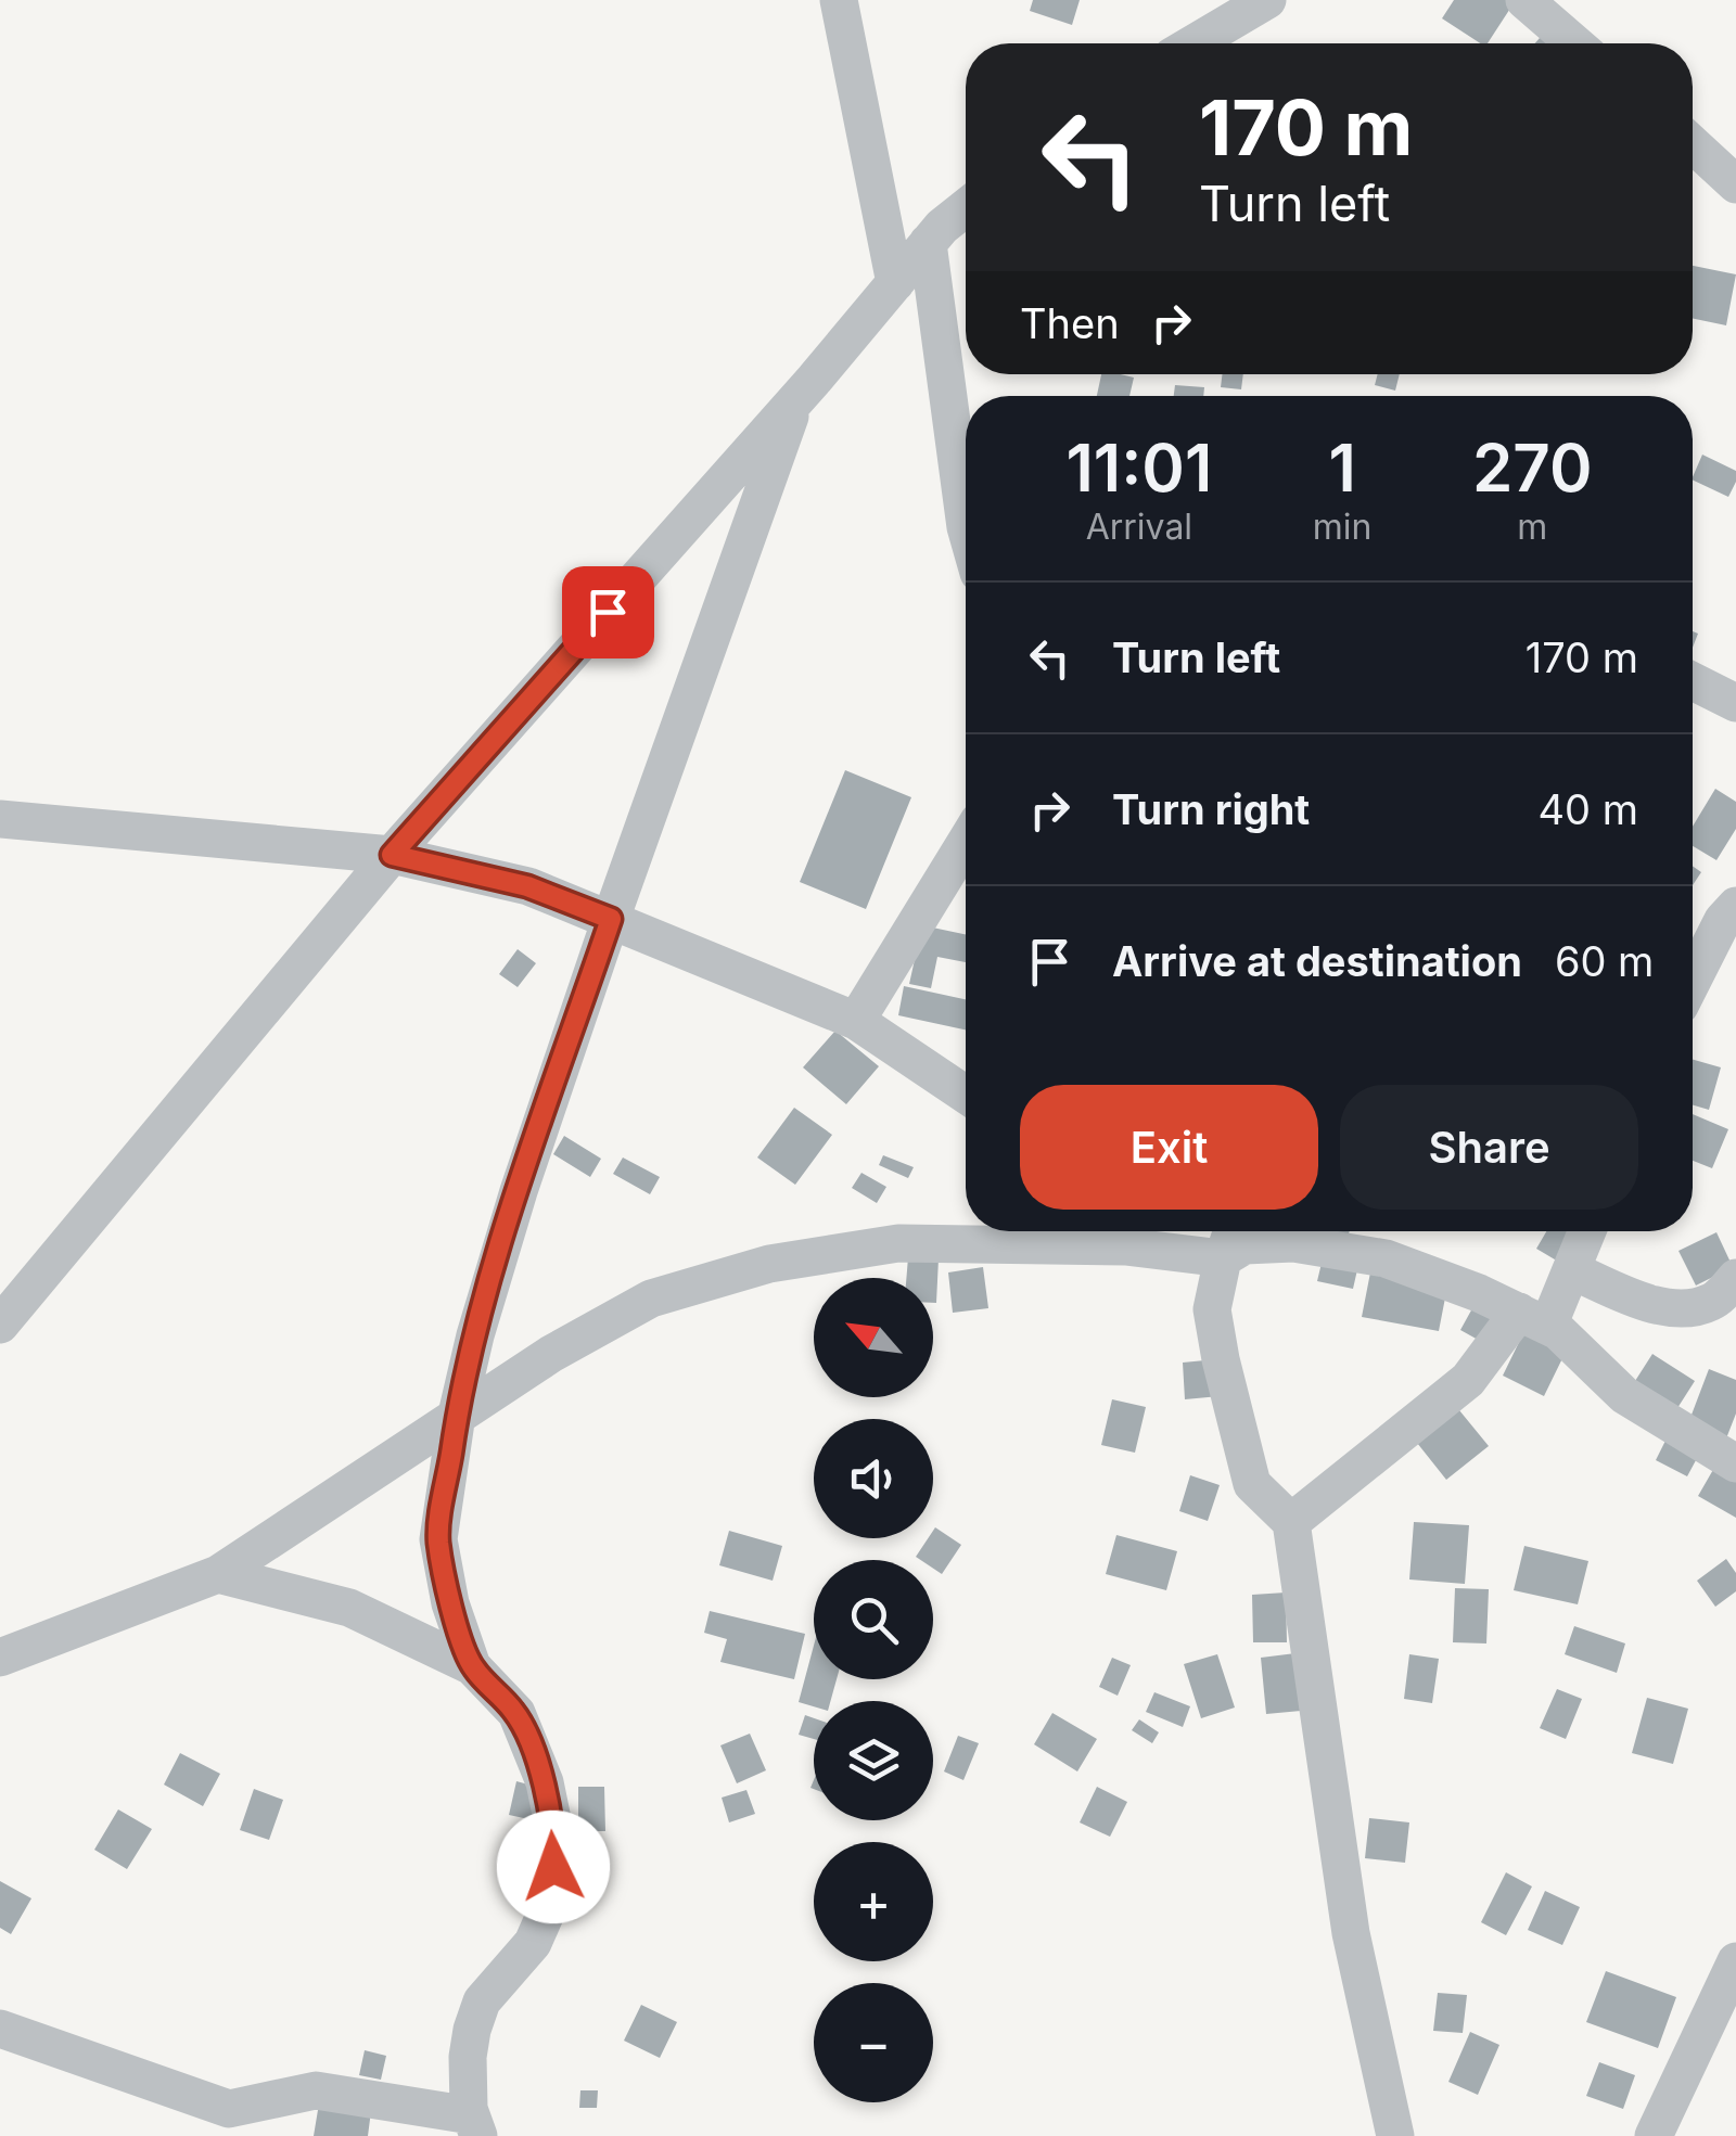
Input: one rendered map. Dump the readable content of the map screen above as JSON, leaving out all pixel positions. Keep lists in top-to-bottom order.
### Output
{
  "north": "top left",
  "page": {
    "turn": ["170 m", "Turn left"],
    "then": "Then",
    "eta": [
      "11:01",
      "Arrival",
      "1",
      "min",
      "270",
      "m"
    ],
    "list": [
      {
        "name": "Turn left",
        "value": "170 m"
      },
      {
        "name": "Turn right",
        "value": "40 m"
      },
      {
        "name": "Arrive at destination",
        "value": "60 m"
      }
    ],
    "buttons": ["Exit", "Share"],
    "map_buttons": ["+", "−"]
  }
}
